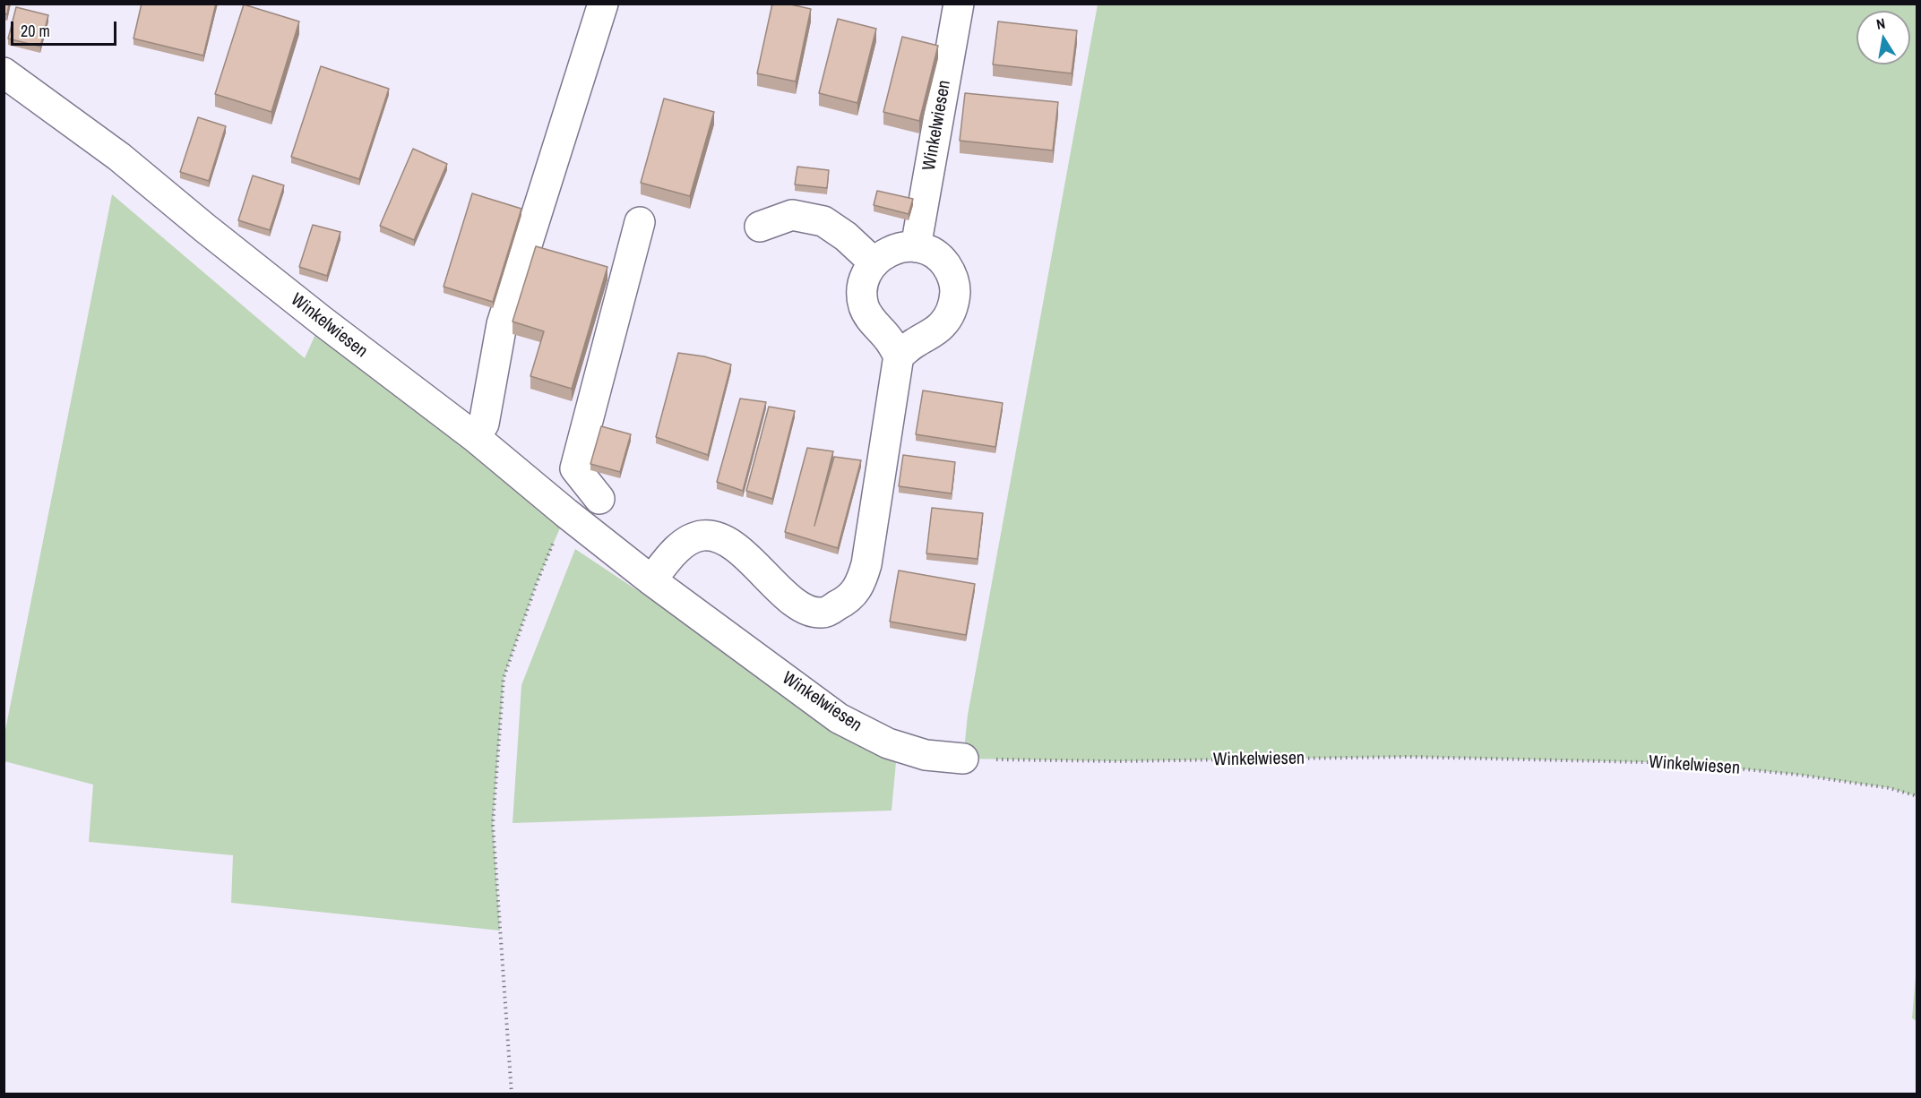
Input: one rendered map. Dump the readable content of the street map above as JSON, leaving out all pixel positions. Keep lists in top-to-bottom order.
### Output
{
  "streets": {
    "street": ["Winkelwiesen"]
  },
  "scale_bar": "20 m",
  "north": "top"
}
